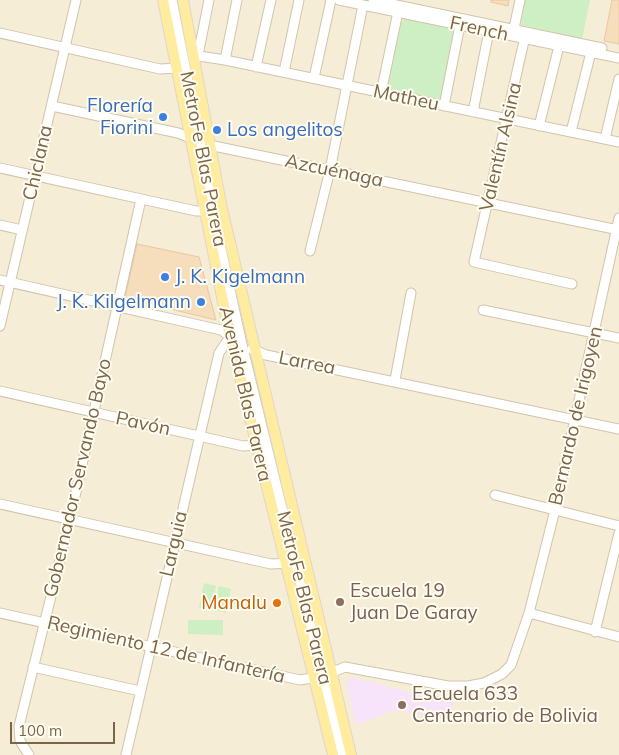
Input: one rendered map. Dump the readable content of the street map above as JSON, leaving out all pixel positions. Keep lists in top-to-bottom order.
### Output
{
  "streets": {
    "main road": ["Avenida Blas Parera"],
    "street": [
      "French",
      "Matheu",
      "Valentín Alsina",
      "MetroFe Blas Parera",
      "Chiclana",
      "Azcuénaga",
      "Larrea",
      "Bernardo de Irigoyen",
      "Pavón",
      "Gobernador Servando Bayo",
      "Larguia",
      "Regimiento 12 de Infantería"
    ]
  },
  "crossings": [
    ["French", "Valentín Alsina"],
    ["Matheu", "Valentín Alsina"],
    ["Matheu", "Avenida Blas Parera"],
    ["Valentín Alsina", "Azcuénaga"],
    ["MetroFe Blas Parera", "Azcuénaga"],
    ["MetroFe Blas Parera", "Larrea"],
    ["MetroFe Blas Parera", "Avenida Blas Parera"],
    ["MetroFe Blas Parera", "Bernardo de Irigoyen"],
    ["MetroFe Blas Parera", "Regimiento 12 de Infantería"],
    ["Chiclana", "Azcuénaga"],
    ["Chiclana", "Larrea"],
    ["Azcuénaga", "Avenida Blas Parera"],
    ["Azcuénaga", "Bernardo de Irigoyen"],
    ["Larrea", "Avenida Blas Parera"],
    ["Larrea", "Bernardo de Irigoyen"],
    ["Larrea", "Gobernador Servando Bayo"],
    ["Larrea", "Larguia"],
    ["Avenida Blas Parera", "Bernardo de Irigoyen"],
    ["Avenida Blas Parera", "Pavón"],
    ["Avenida Blas Parera", "Larguia"],
    ["Avenida Blas Parera", "Regimiento 12 de Infantería"],
    ["Bernardo de Irigoyen", "Regimiento 12 de Infantería"],
    ["Pavón", "Gobernador Servando Bayo"],
    ["Pavón", "Larguia"],
    ["Gobernador Servando Bayo", "Regimiento 12 de Infantería"],
    ["Larguia", "Regimiento 12 de Infantería"]
  ],
  "places": [
    "Florería Fiorini",
    "Los angelitos",
    "J. K. Kigelmann",
    "J. K. Kilgelmann",
    "Escuela 19 Juan De Garay",
    "Manalu",
    "Escuela 633 Centenario de Bolivia"
  ],
  "scale_bar": "100 m"
}
